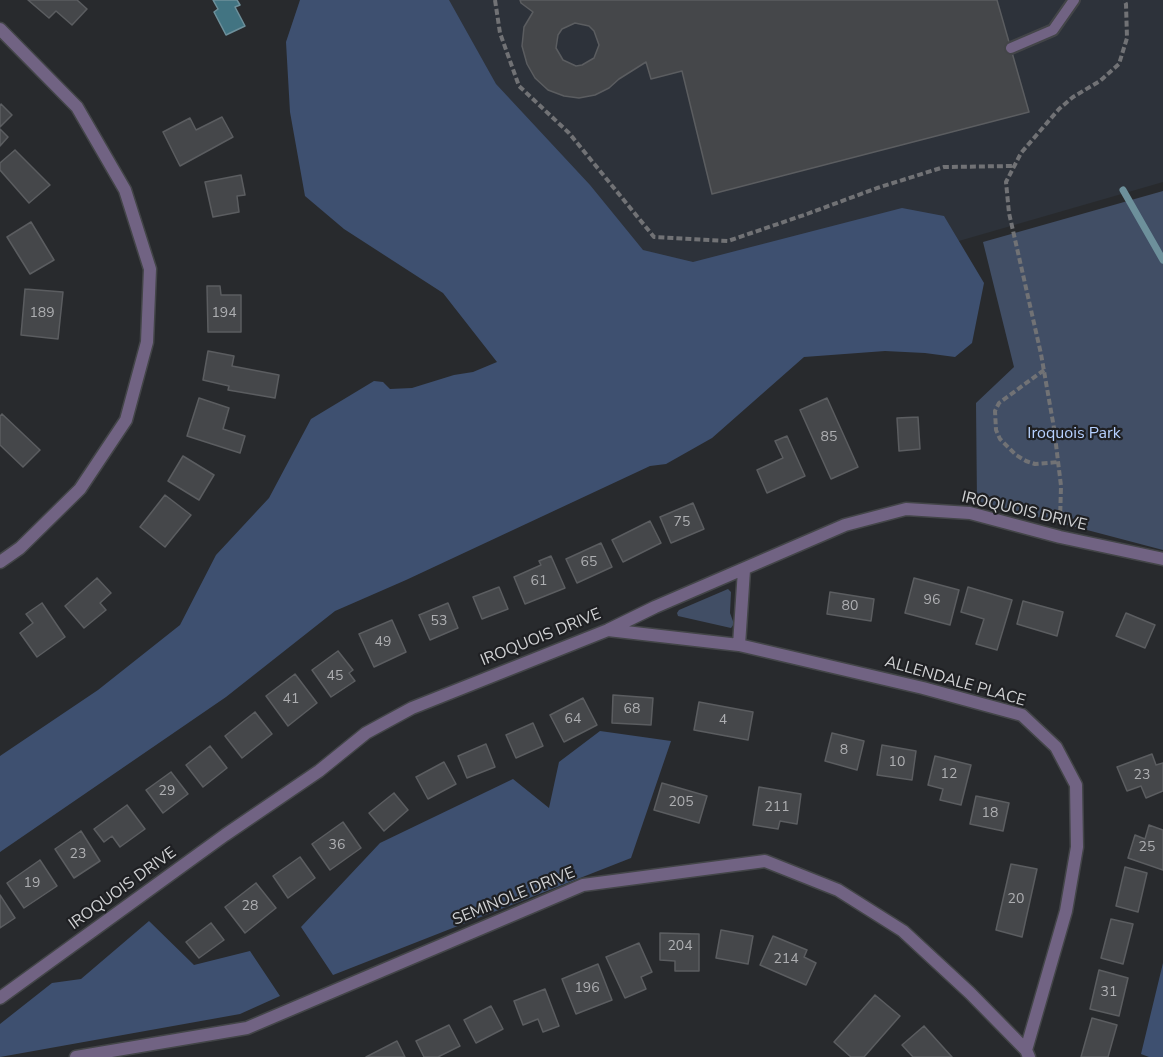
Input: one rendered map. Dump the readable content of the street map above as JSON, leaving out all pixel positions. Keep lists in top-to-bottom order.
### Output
{
  "streets": {
    "street": ["IROQUOIS DRIVE", "ALLENDALE PLACE", "SEMINOLE DRIVE"]
  },
  "crossings": [
    ["IROQUOIS DRIVE", "ALLENDALE PLACE"],
    ["ALLENDALE PLACE", "SEMINOLE DRIVE"]
  ],
  "parks": ["Iroquois Park"],
  "house_numbers": [
    "189",
    "194",
    "85",
    "75",
    "65",
    "61",
    "96",
    "80",
    "53",
    "49",
    "45",
    "41",
    "68",
    "64",
    "4",
    "8",
    "10",
    "12",
    "23",
    "29",
    "205",
    "211",
    "18",
    "36",
    "25",
    "23",
    "19",
    "20",
    "28",
    "204",
    "214",
    "196",
    "31"
  ]
}
